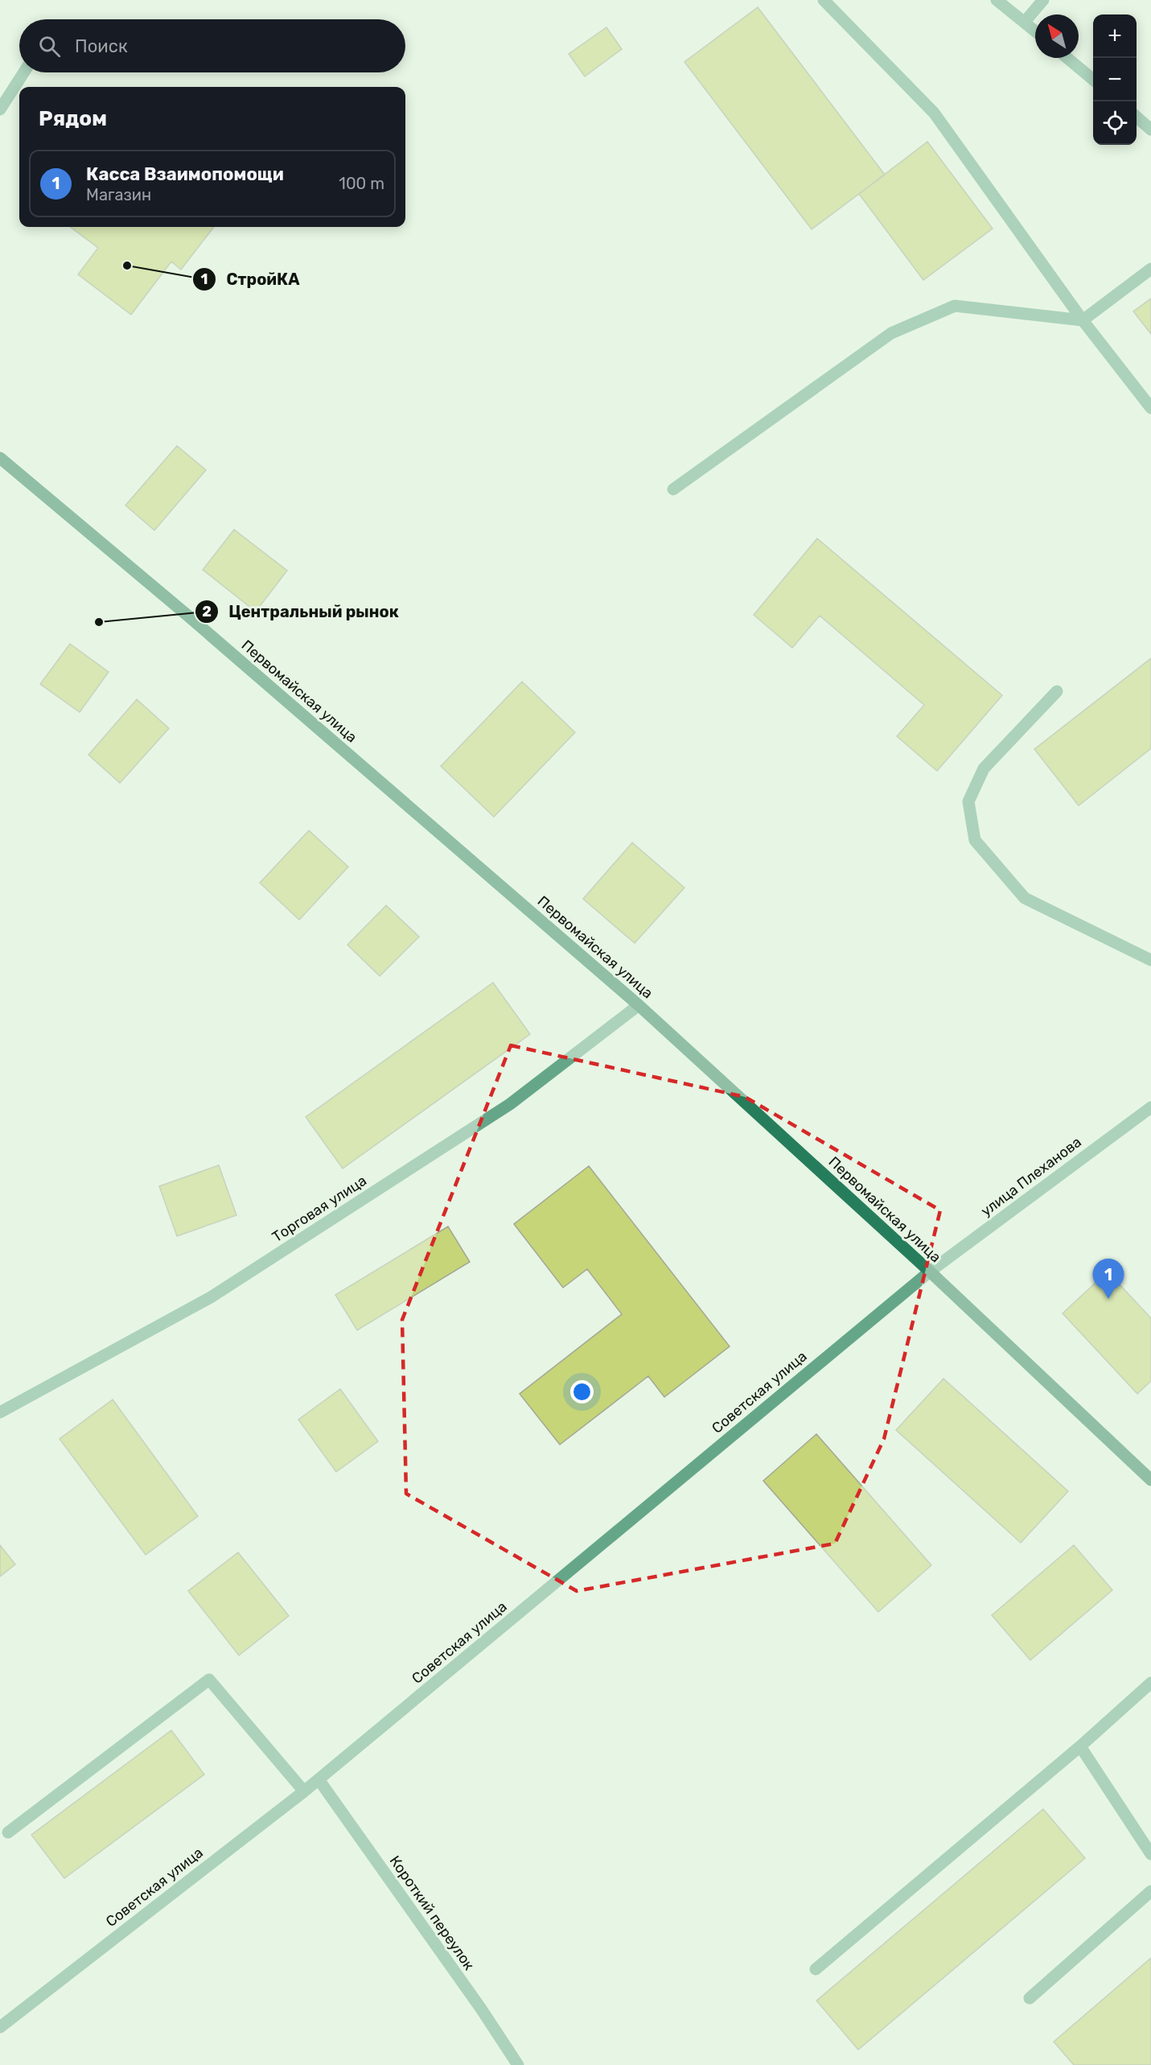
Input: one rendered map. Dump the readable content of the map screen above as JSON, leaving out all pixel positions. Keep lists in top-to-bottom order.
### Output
{
  "streets": {
    "main road": ["Первомайская улица"],
    "street": [
      "улица Плеханова",
      "Торговая улица",
      "Советская улица",
      "Короткий переулок"
    ]
  },
  "crossings": [
    ["Первомайская улица", "улица Плеханова"],
    ["Первомайская улица", "Торговая улица"],
    ["Первомайская улица", "Советская улица"],
    ["улица Плеханова", "Советская улица"],
    ["Советская улица", "Короткий переулок"]
  ],
  "places": ["СтройКА", "Центральный рынок"],
  "north": "top left",
  "page": {
    "map_buttons": ["+", "−"],
    "search": "Поиск",
    "heading": "Рядом",
    "list": [
      {
        "mark": "1",
        "name": "Касса Взаимопомощи",
        "note": "Магазин",
        "value": "100 m"
      }
    ],
    "pins": "1"
  }
}
